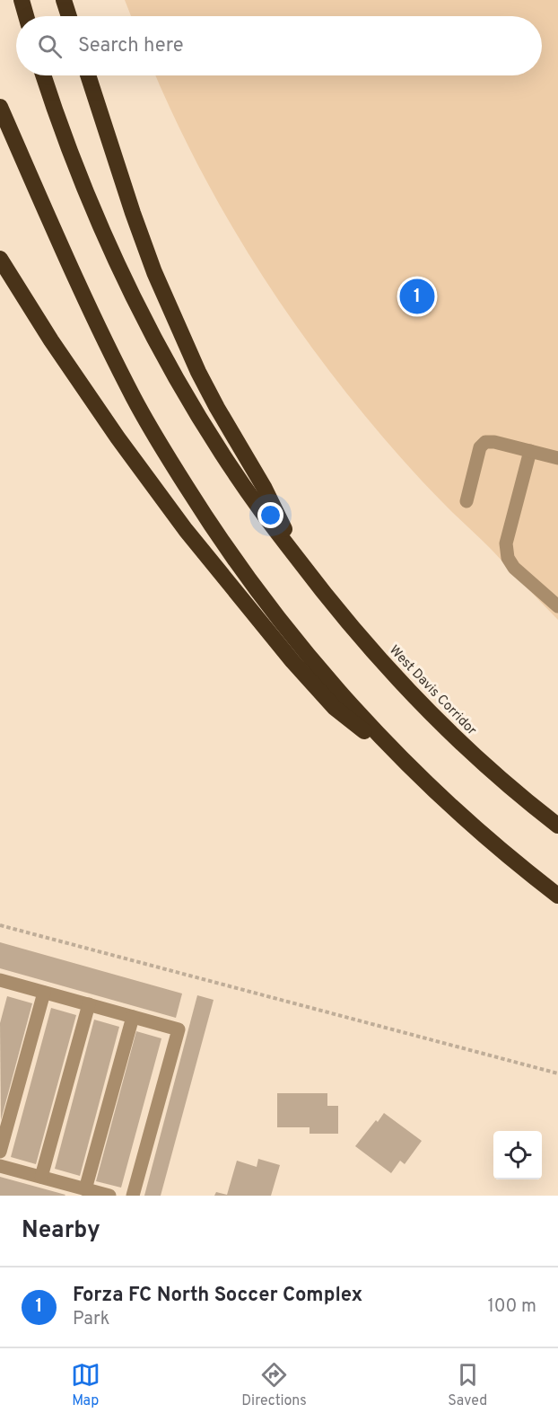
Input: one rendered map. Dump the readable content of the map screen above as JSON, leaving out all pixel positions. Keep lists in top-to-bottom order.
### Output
{
  "streets": {
    "highway": ["West Davis Corridor"]
  },
  "page": {
    "search": "Search here",
    "pins": "1",
    "heading": "Nearby",
    "list": [
      {
        "mark": "1",
        "name": "Forza FC North Soccer Complex",
        "note": "Park",
        "value": "100 m"
      }
    ],
    "nav": ["Map", "Directions", "Saved"]
  }
}
